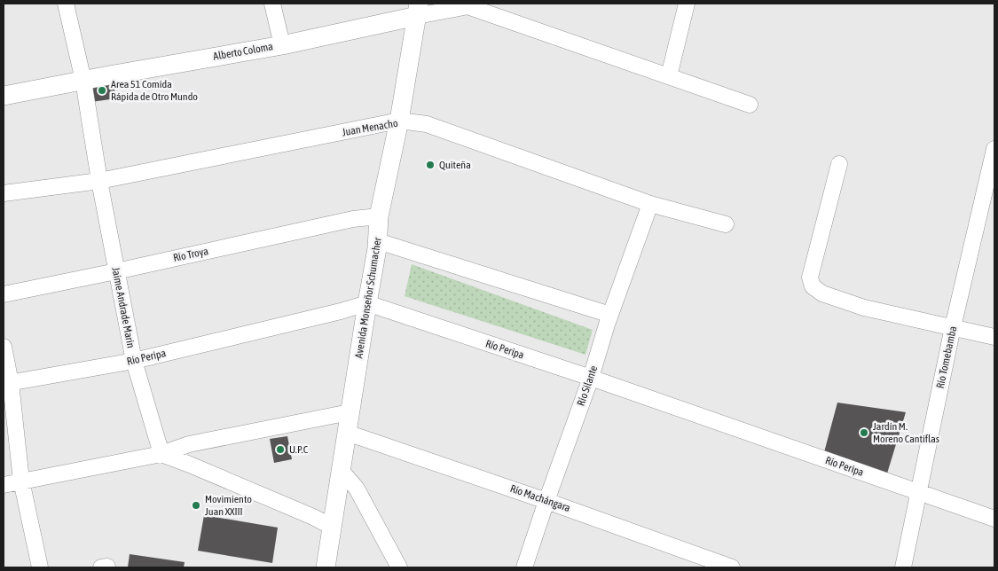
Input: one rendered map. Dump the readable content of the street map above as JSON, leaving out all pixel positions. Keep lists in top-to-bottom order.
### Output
{
  "streets": {
    "street": [
      "Alberto Coloma",
      "Juan Menacho",
      "Río Troya",
      "Avenida Monseñor Schumacher",
      "Jaime Andrade Marin",
      "Río Peripa",
      "Río Tomebamba",
      "Río Silante",
      "Río Machángara"
    ]
  },
  "crossings": [
    ["Alberto Coloma", "Avenida Monseñor Schumacher"],
    ["Alberto Coloma", "Jaime Andrade Marin"],
    ["Juan Menacho", "Avenida Monseñor Schumacher"],
    ["Juan Menacho", "Jaime Andrade Marin"],
    ["Juan Menacho", "Río Silante"],
    ["Río Troya", "Avenida Monseñor Schumacher"],
    ["Río Troya", "Jaime Andrade Marin"],
    ["Avenida Monseñor Schumacher", "Río Peripa"],
    ["Avenida Monseñor Schumacher", "Río Machángara"],
    ["Jaime Andrade Marin", "Río Peripa"],
    ["Río Peripa", "Río Tomebamba"],
    ["Río Peripa", "Río Silante"],
    ["Río Silante", "Río Machángara"]
  ],
  "places": [
    "Area 51 Comida Rápida de Otro Mundo",
    "Quiteña",
    "Jardín M. Moreno Cantiflas",
    "U.P.C",
    "Movimiento Juan XXIII"
  ]
}
